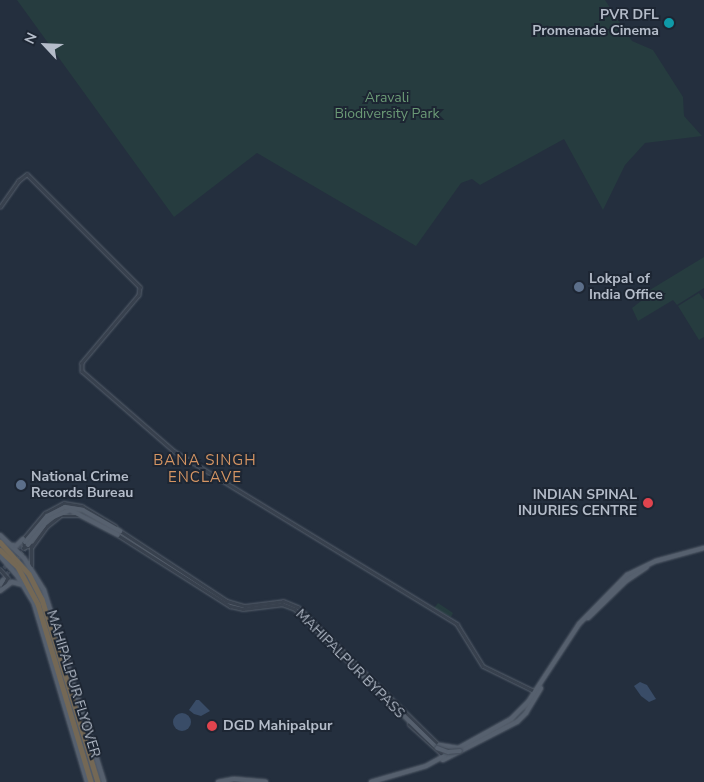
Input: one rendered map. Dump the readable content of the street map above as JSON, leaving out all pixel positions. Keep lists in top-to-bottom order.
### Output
{
  "streets": {
    "highway": ["MAHIPALPUR FLYOVER"],
    "street": ["MAHIPALPUR BYPASS"]
  },
  "districts": ["BANA SINGH ENCLAVE"],
  "parks": ["Aravali Biodiversity Park"],
  "places": [
    "PVR DFL Promenade Cinema",
    "Lokpal of India Office",
    "National Crime Records Bureau",
    "INDIAN SPINAL INJURIES CENTRE",
    "DGD Mahipalpur"
  ],
  "north": "top left"
}
